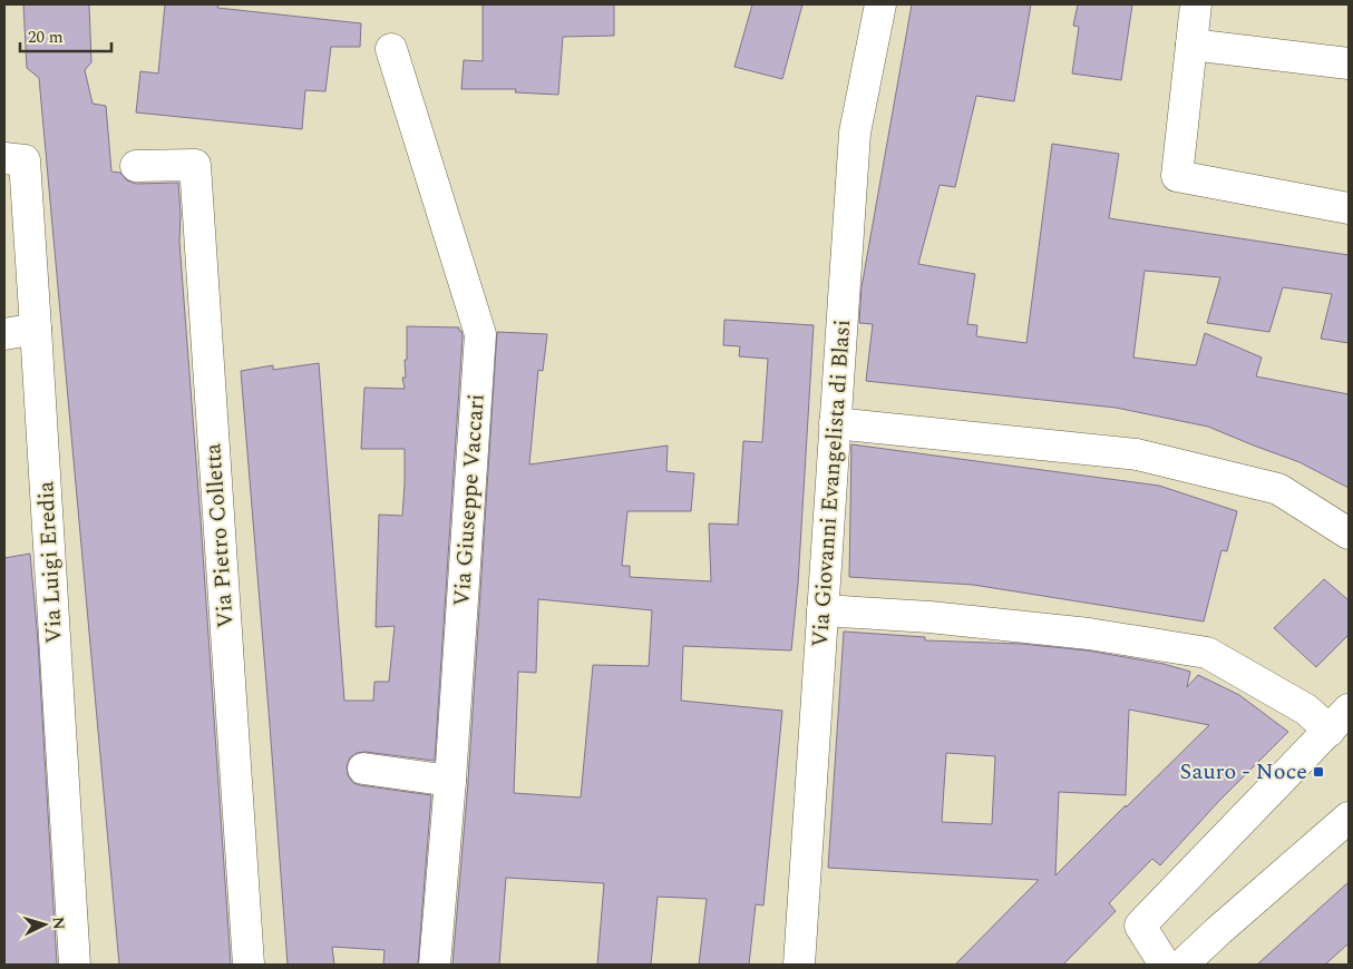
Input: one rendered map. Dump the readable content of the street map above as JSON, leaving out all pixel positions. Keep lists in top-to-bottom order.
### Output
{
  "streets": {
    "street": [
      "Via Giovanni Evangelista di Blasi",
      "Via Giuseppe Vaccari",
      "Via Pietro Colletta",
      "Via Luigi Eredia"
    ]
  },
  "places": {
    "transit": ["Sauro - Noce"]
  },
  "scale_bar": "20 m",
  "north": "right"
}
